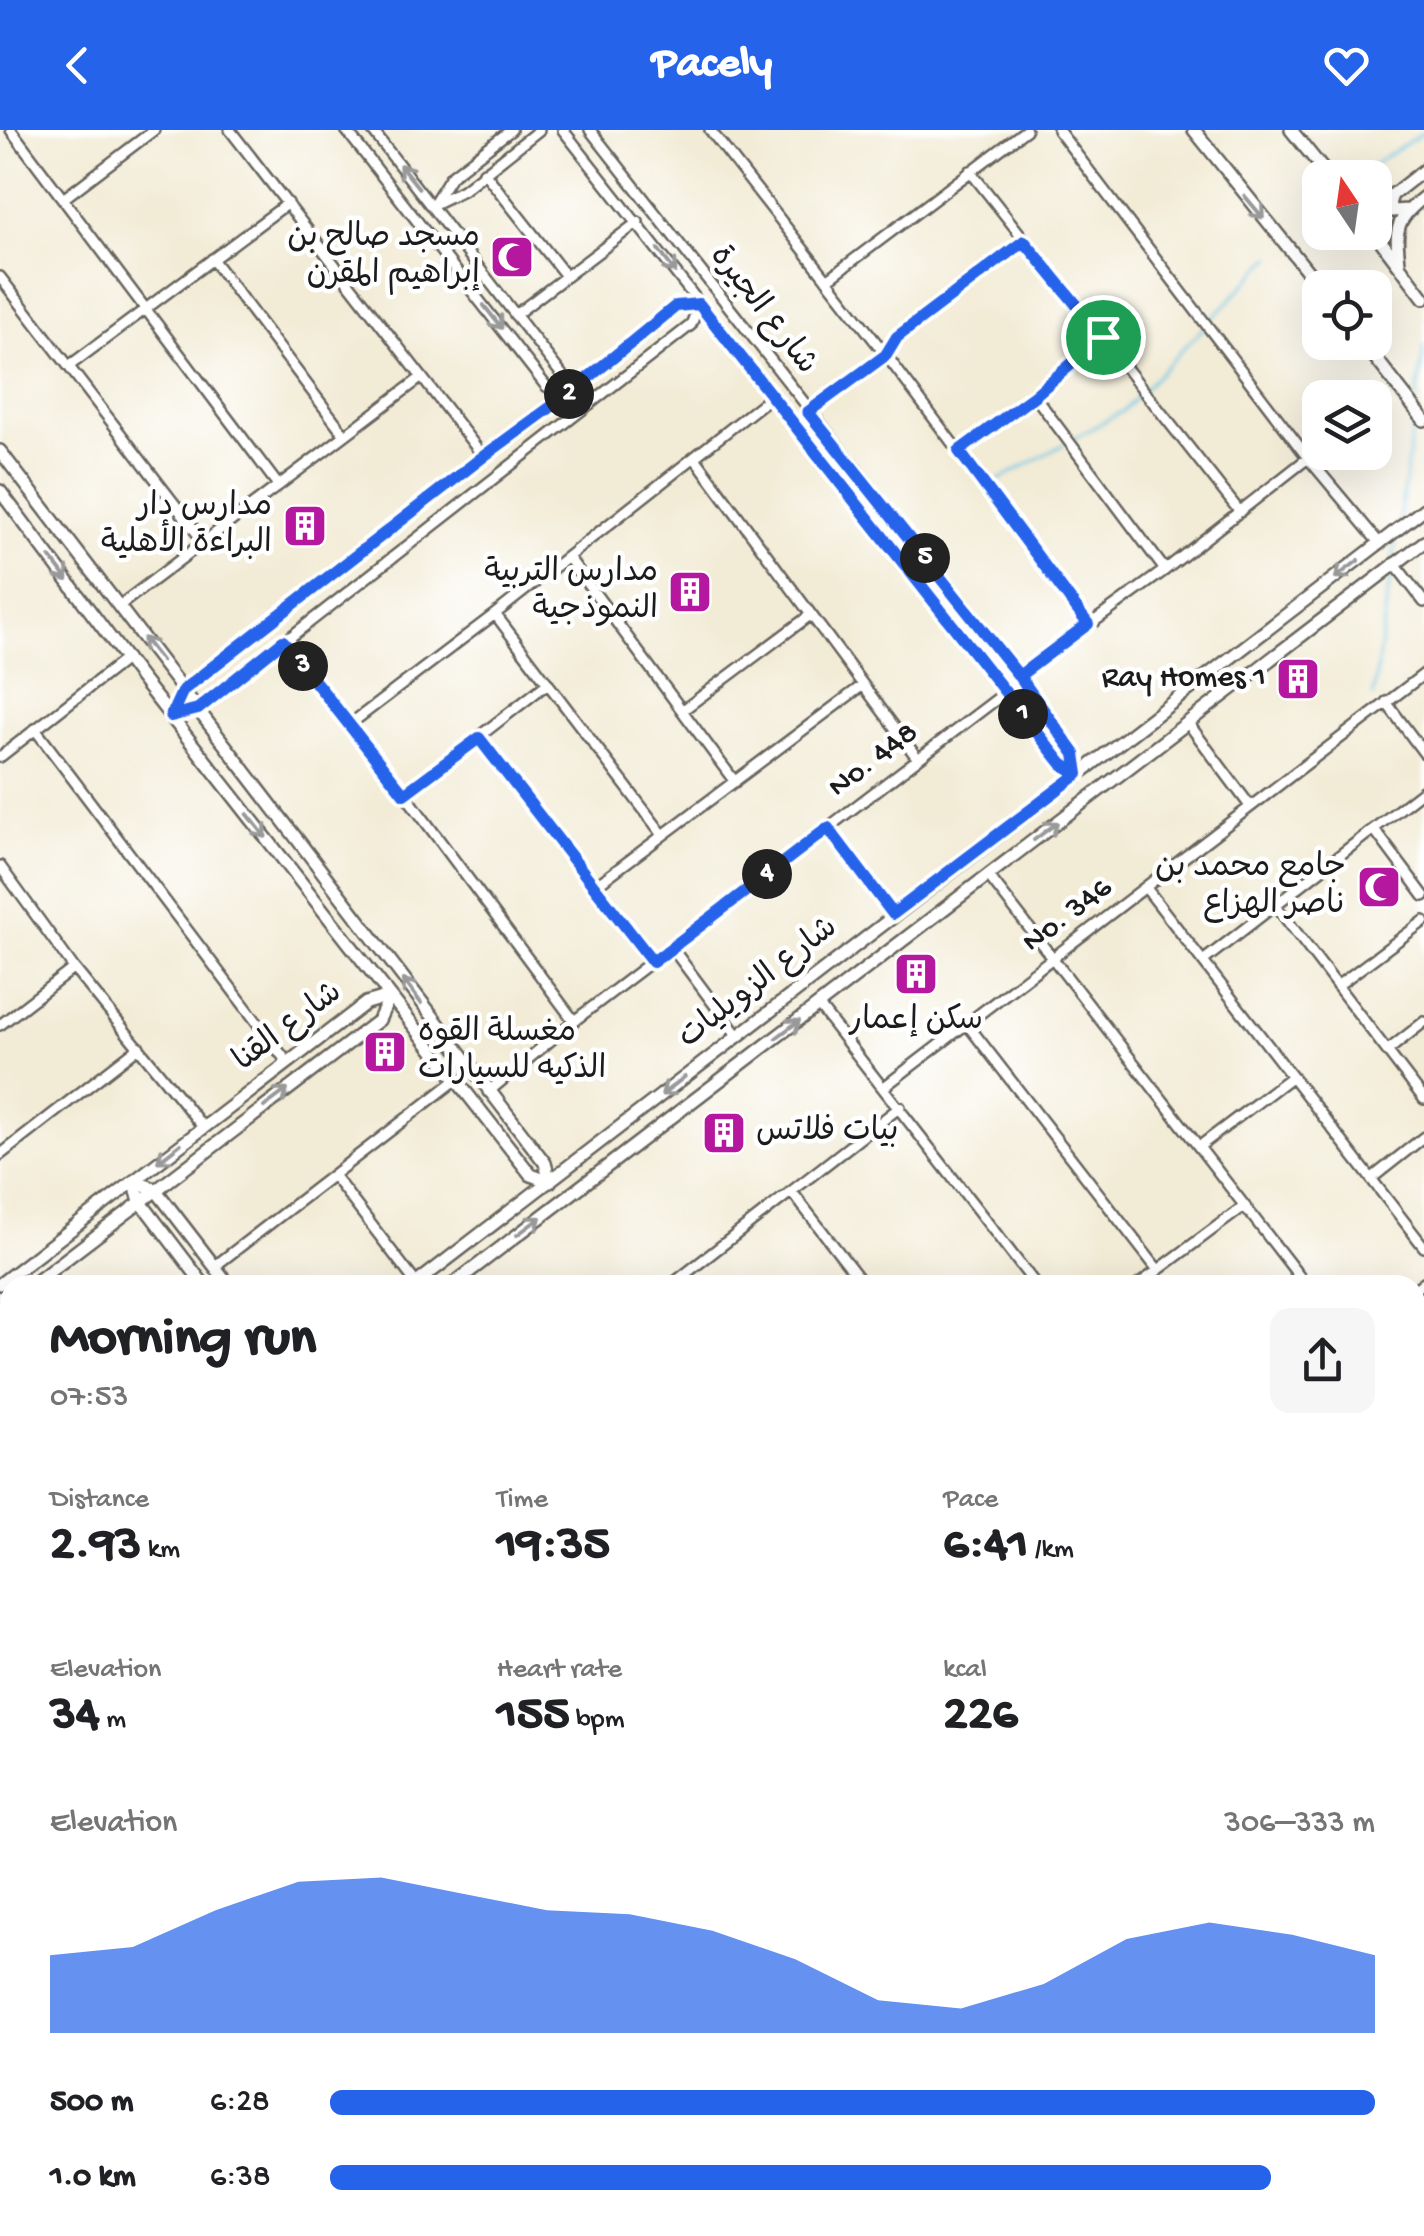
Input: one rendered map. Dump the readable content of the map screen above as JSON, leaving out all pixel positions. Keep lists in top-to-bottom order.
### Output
{
  "streets": {
    "street": [
      "شارع الجيرة",
      "No. 448",
      "No. 346",
      "شارع الزويليات",
      "شارع القنا"
    ]
  },
  "crossings": [
    ["شارع الجيرة", "No. 448"],
    ["شارع الجيرة", "شارع الزويليات"]
  ],
  "places": {
    "mosque": ["مسجد صالح بن إبراهيم المقرن", "جامع محمد بن ناصر الهزاع"],
    "building": [
      "مدارس دار البراءة الأهلية",
      "مدارس التربية النموذجية",
      "Ray Homes 1",
      "سكن إعمار",
      "مغسلة القوه الذكيه للسيارات",
      "بيات فلاتس"
    ]
  },
  "north": "top",
  "page": {
    "header": "Pacely",
    "pins": [
      "2",
      "5",
      "3",
      "1",
      "4"
    ],
    "heading": ["Morning run", "07:53"],
    "stats": [
      ["Distance", "2.93 km"],
      ["Time", "19:35"],
      ["Pace", "6:41 /km"],
      ["Elevation", "34 m"],
      ["Heart rate", "155 bpm"],
      ["kcal", "226"]
    ],
    "chart": ["Elevation", "306–333 m"],
    "list": [
      {
        "name": "500 m",
        "note": "6:28"
      },
      {
        "name": "1.0 km",
        "note": "6:38"
      }
    ]
  }
}
